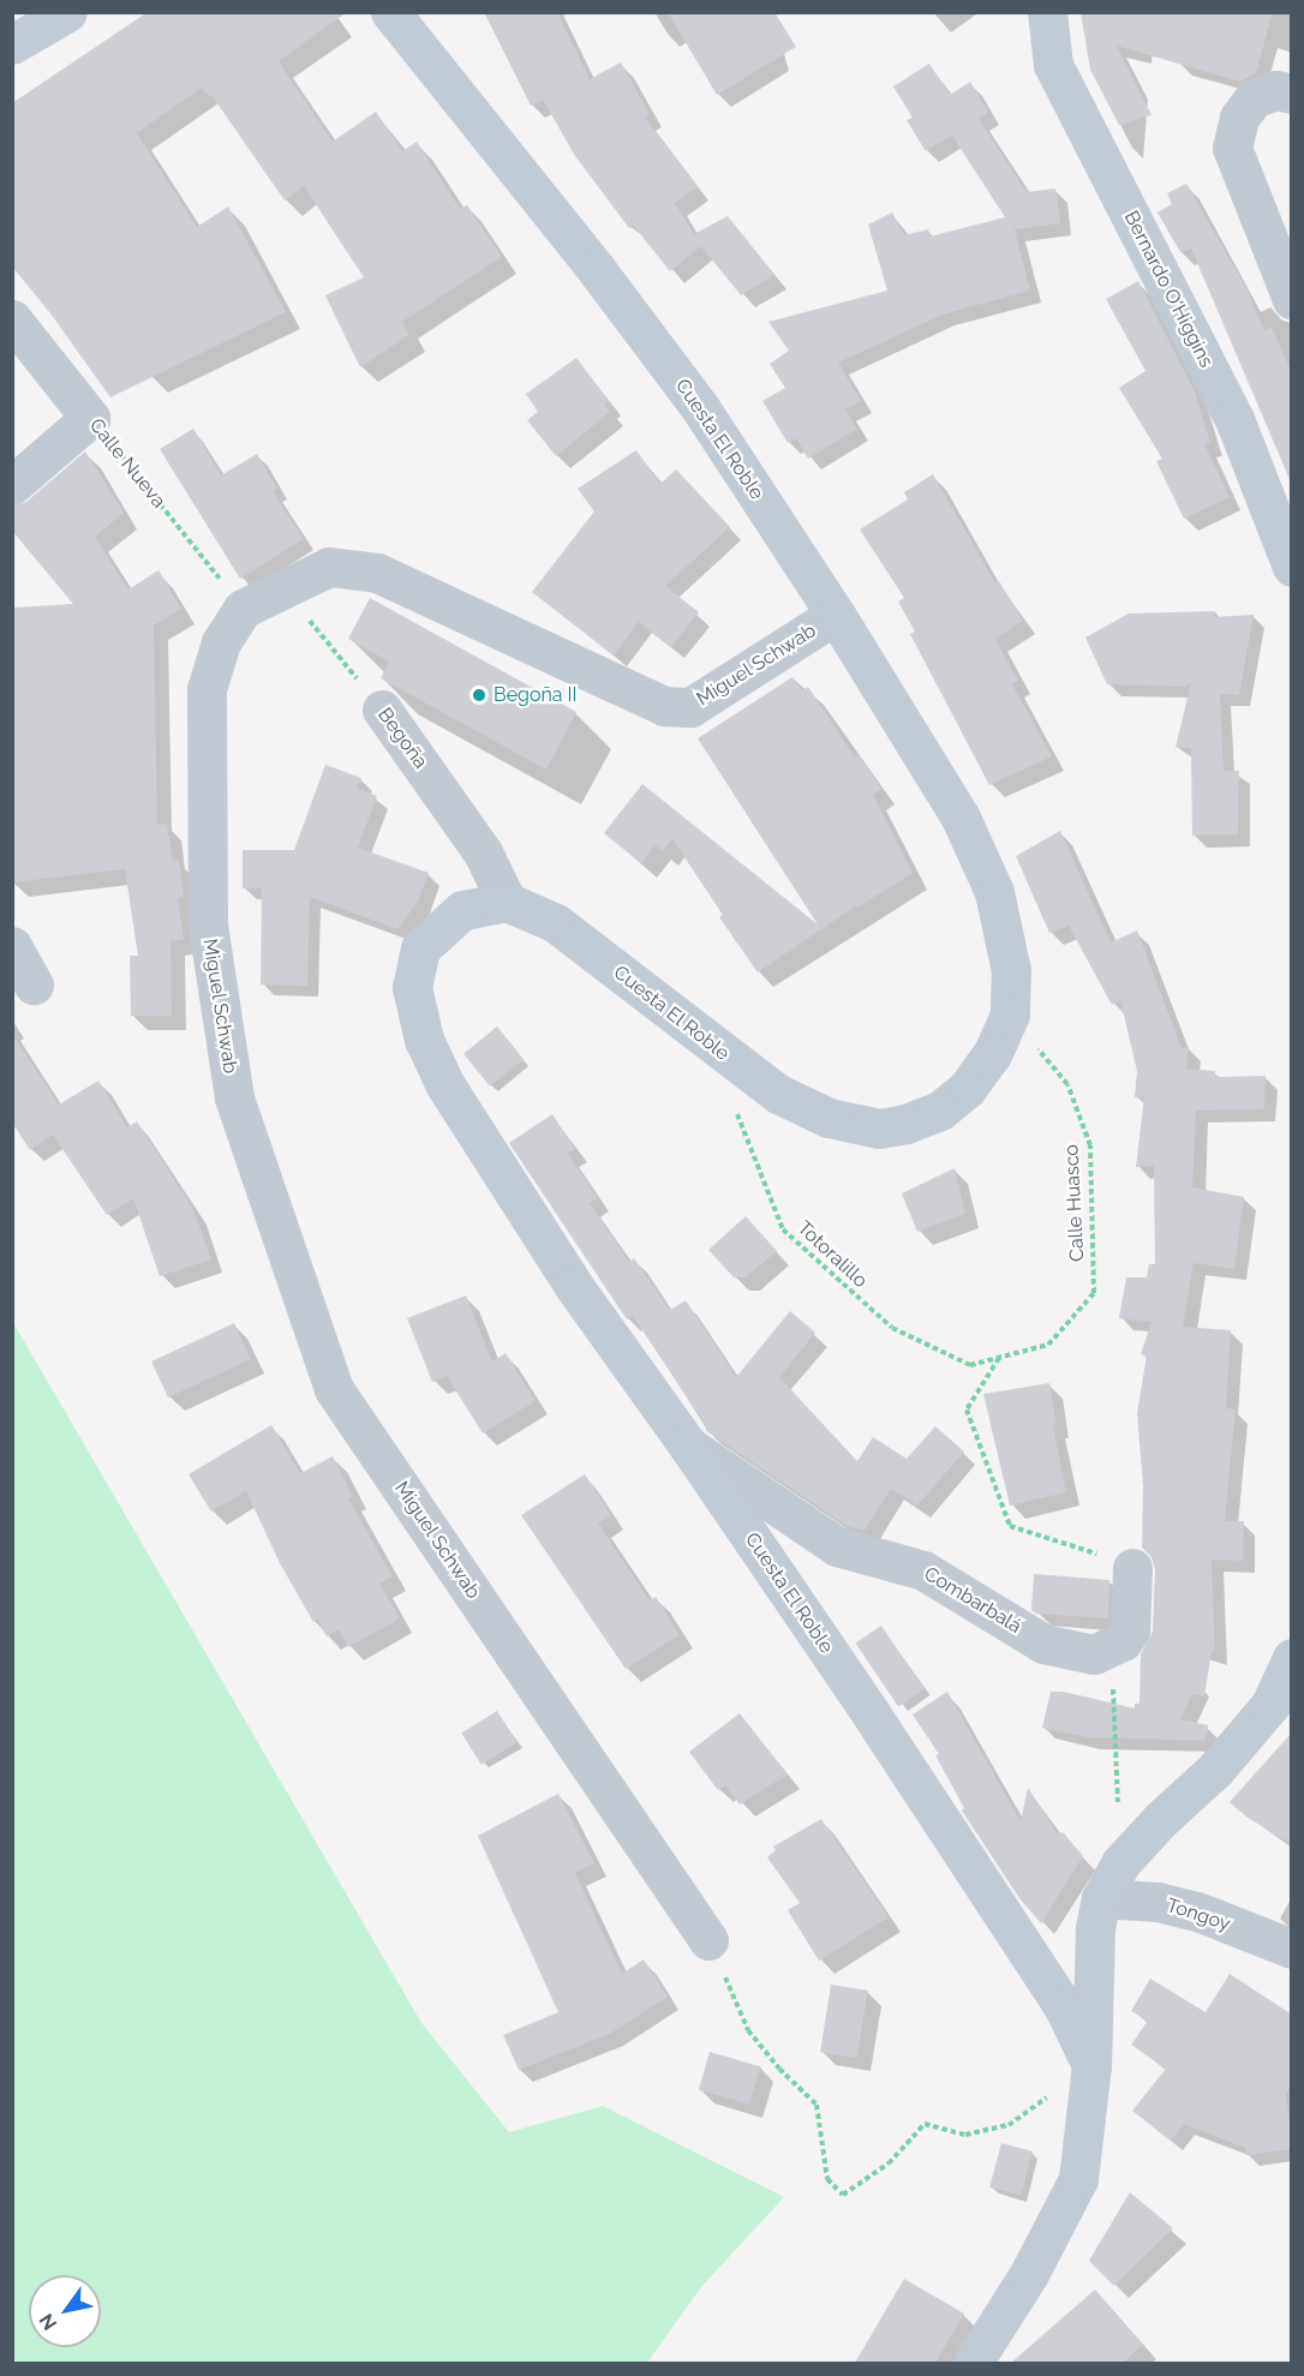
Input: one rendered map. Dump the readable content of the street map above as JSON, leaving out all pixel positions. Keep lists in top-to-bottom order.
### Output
{
  "streets": {
    "main road": ["Bernardo O'Higgins", "Cuesta El Roble"],
    "street": [
      "Calle Nueva",
      "Miguel Schwab",
      "Begoña",
      "Combarbalá",
      "Tongoy"
    ],
    "path": ["Calle Huasco", "Totoralillo"]
  },
  "crossings": [
    ["Cuesta El Roble", "Miguel Schwab"],
    ["Cuesta El Roble", "Begoña"],
    ["Cuesta El Roble", "Calle Huasco"],
    ["Cuesta El Roble", "Combarbalá"],
    ["Calle Nueva", "Miguel Schwab"],
    ["Miguel Schwab", "Begoña"],
    ["Calle Huasco", "Totoralillo"]
  ],
  "places": ["Begoña II"],
  "north": "bottom left"
}
